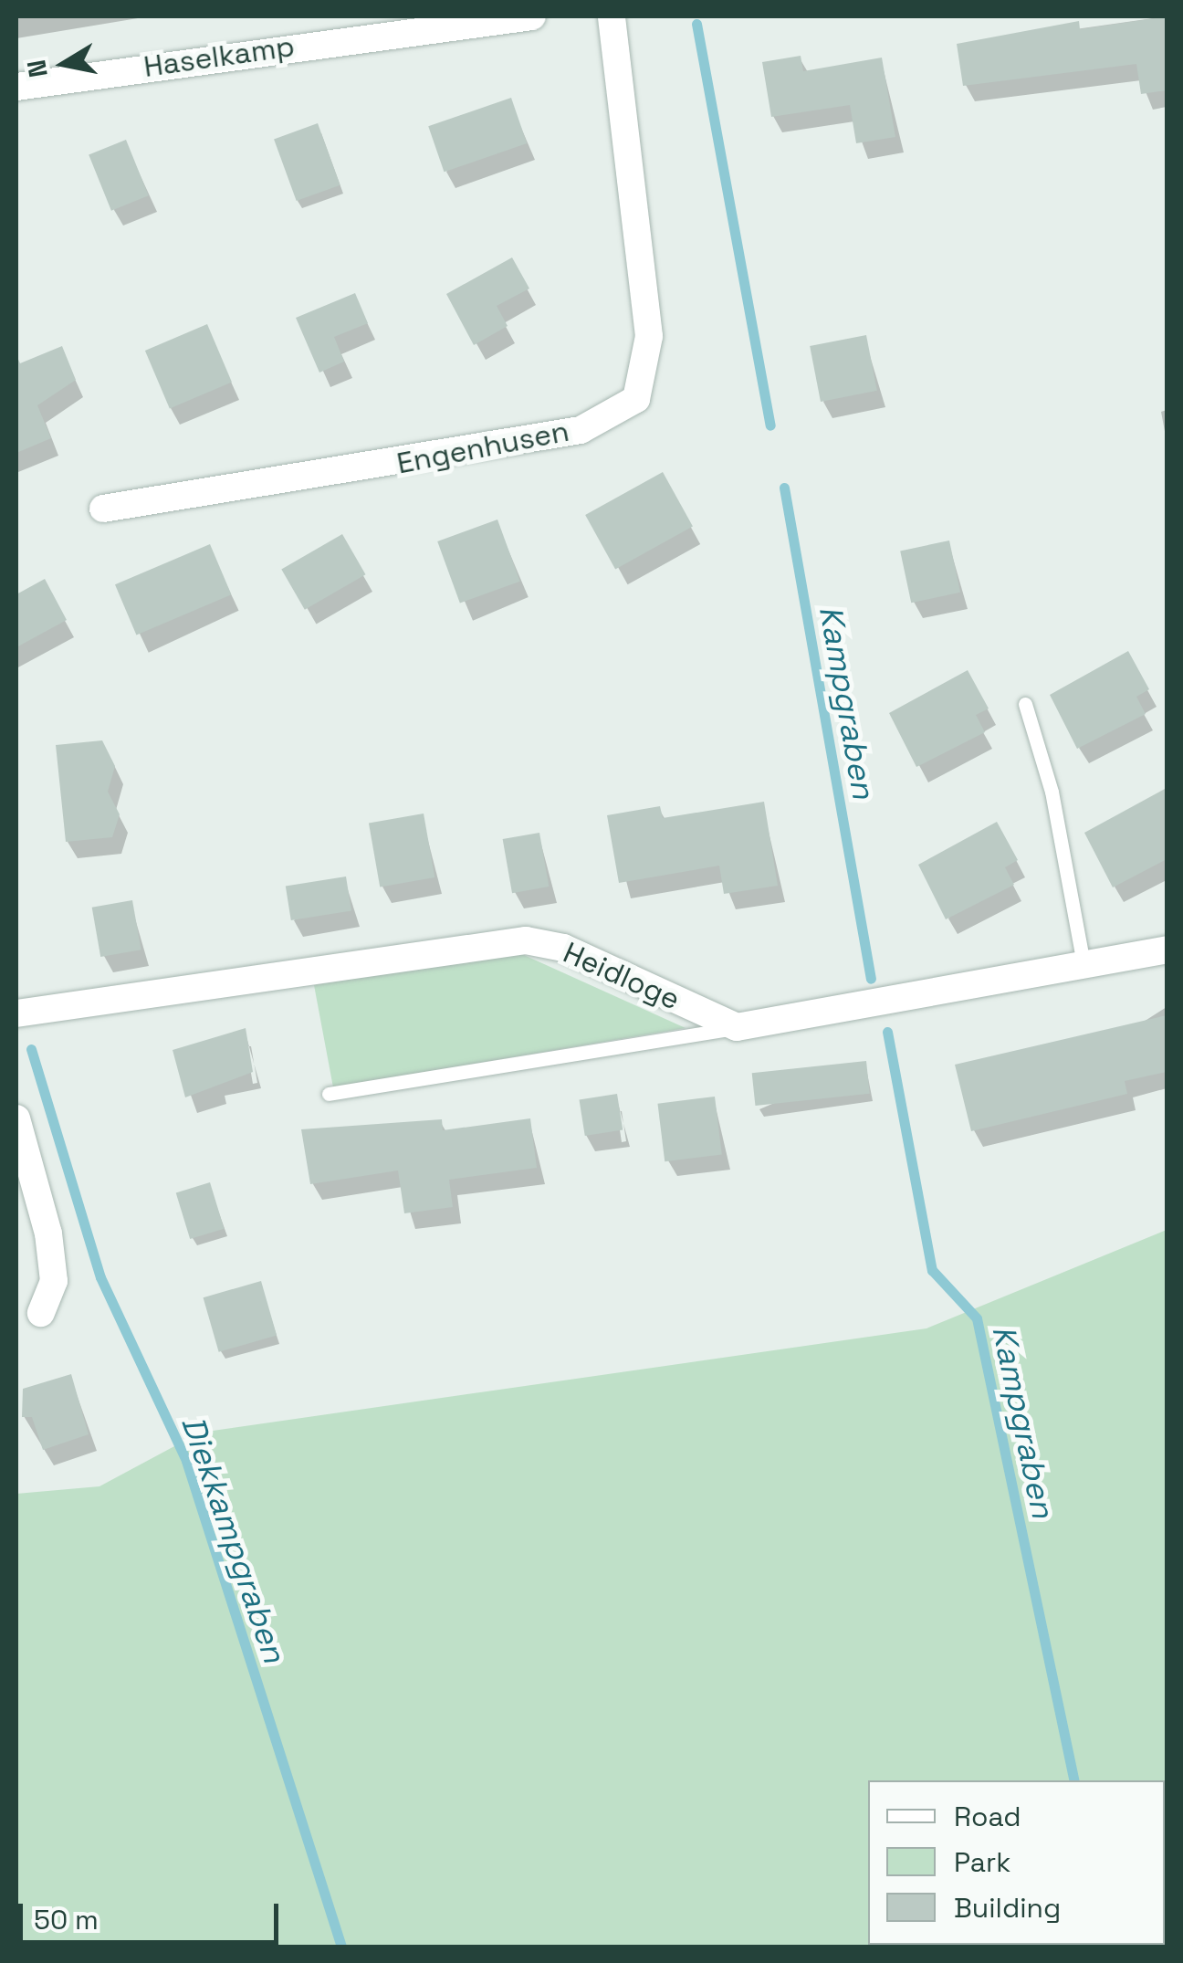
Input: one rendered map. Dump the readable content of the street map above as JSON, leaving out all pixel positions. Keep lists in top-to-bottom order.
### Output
{
  "streets": {
    "street": ["Haselkamp", "Engenhusen", "Heidloge"]
  },
  "water": ["Kampgraben", "Diekkampgraben"],
  "legend": ["Road", "Park", "Building"],
  "scale_bar": "50 m",
  "north": "left"
}
